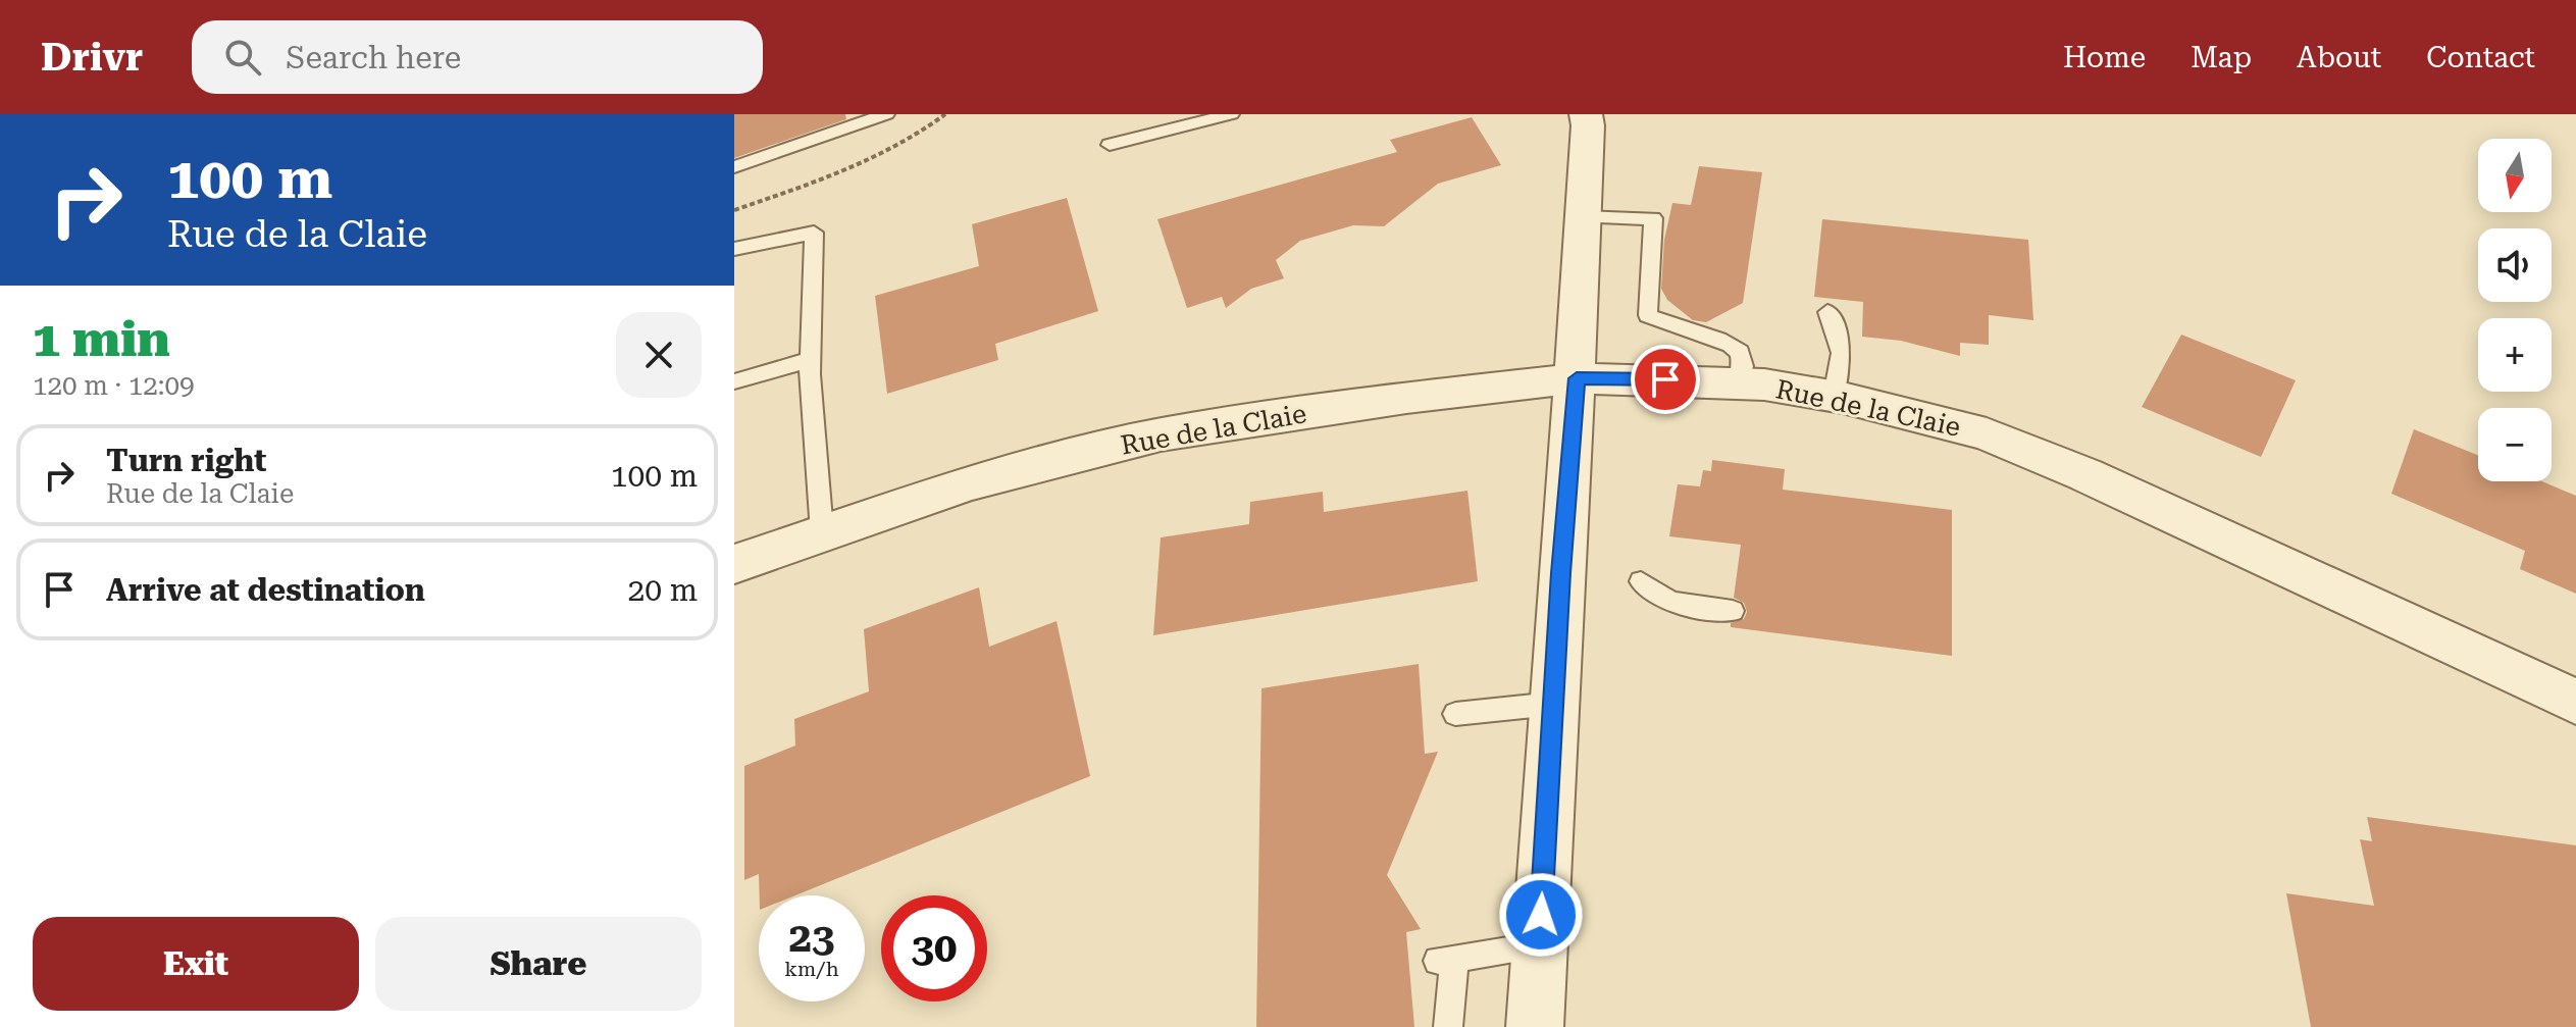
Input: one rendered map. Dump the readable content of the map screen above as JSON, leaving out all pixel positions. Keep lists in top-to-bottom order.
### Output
{
  "streets": {
    "street": ["Rue de la Claie"]
  },
  "north": "bottom",
  "page": {
    "header": "Drivr",
    "search": "Search here",
    "nav": [
      "Home",
      "Map",
      "About",
      "Contact"
    ],
    "turn": ["100 m", "Rue de la Claie"],
    "map_buttons": ["+", "−"],
    "heading": ["1 min", "120 m · 12:09"],
    "list": [
      {
        "name": "Turn right",
        "note": "Rue de la Claie",
        "value": "100 m"
      },
      {
        "name": "Arrive at destination",
        "value": "20 m"
      }
    ],
    "speed": "23 km/h",
    "limit": "30",
    "buttons": ["Exit", "Share"]
  }
}
